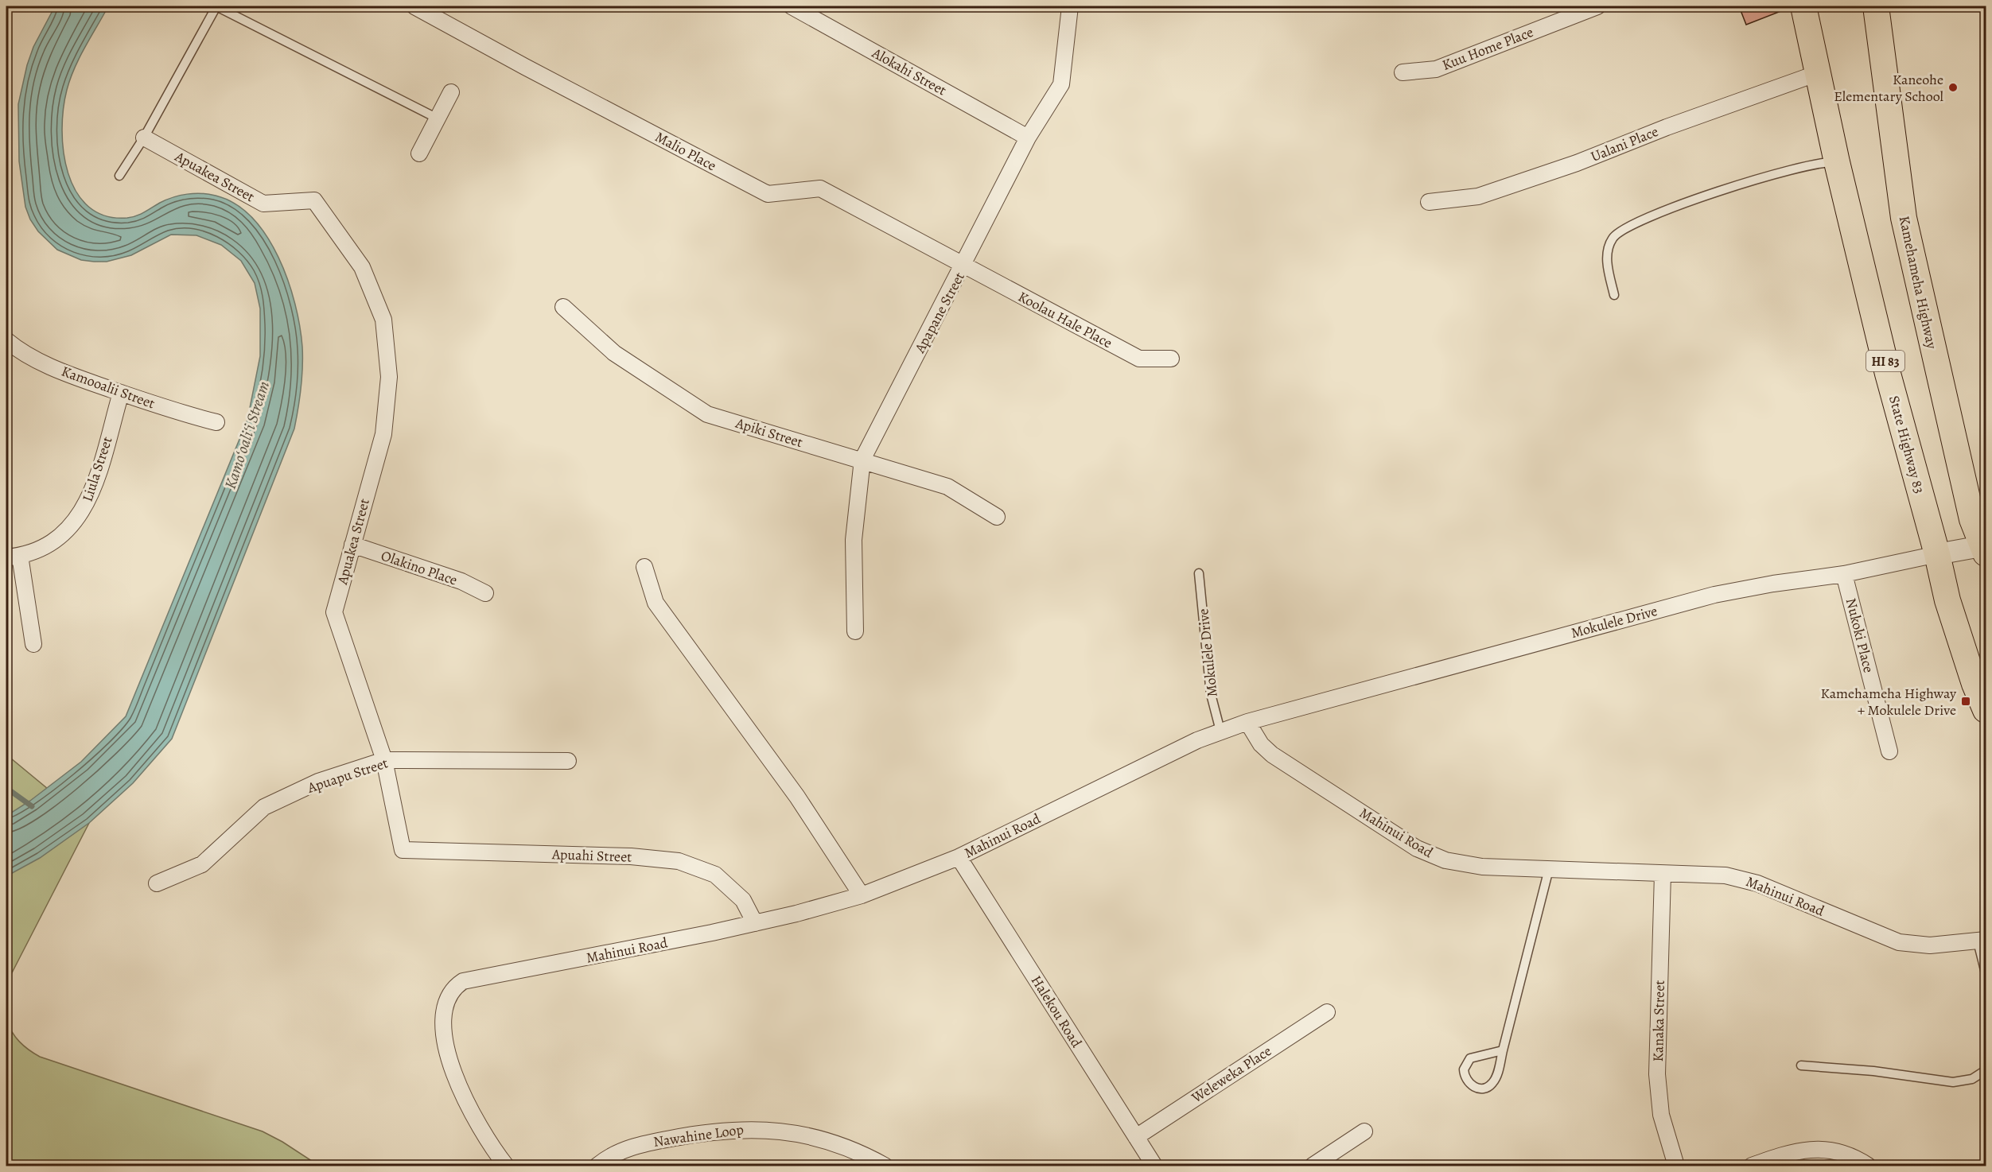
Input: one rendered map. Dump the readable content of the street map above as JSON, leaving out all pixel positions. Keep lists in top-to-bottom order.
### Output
{
  "streets": {
    "main road": ["Kamehameha Highway", "HI 83", "State Highway 83"],
    "street": [
      "Kuu Home Place",
      "Alokahi Street",
      "Ualani Place",
      "Malio Place",
      "Apuakea Street",
      "Apapane Street",
      "Koolau Hale Place",
      "Kamooalii Street",
      "Apiki Street",
      "Liula Street",
      "Olakino Place",
      "Mokulele Drive",
      "Nukoki Place",
      "Apuapu Street",
      "Mahinui Road",
      "Apuahi Street",
      "Halekou Road",
      "Kanaka Street",
      "Weleweka Place",
      "Nawahine Loop"
    ]
  },
  "crossings": [
    ["Alokahi Street", "Apapane Street"],
    ["Ualani Place", "State Highway 83"],
    ["Malio Place", "Apapane Street"],
    ["Malio Place", "Koolau Hale Place"],
    ["Apuakea Street", "Olakino Place"],
    ["Apuakea Street", "Apuapu Street"],
    ["Apuakea Street", "Apuahi Street"],
    ["Kamehameha Highway", "Mokulele Drive"],
    ["Apapane Street", "Koolau Hale Place"],
    ["Apapane Street", "Apiki Street"],
    ["Kamooalii Street", "Liula Street"],
    ["State Highway 83", "Mokulele Drive"],
    ["Mokulele Drive", "Nukoki Place"],
    ["Mokulele Drive", "Mahinui Road"],
    ["Mahinui Road", "Apuahi Street"],
    ["Mahinui Road", "Halekou Road"],
    ["Mahinui Road", "Kanaka Street"],
    ["Halekou Road", "Weleweka Place"]
  ],
  "water": ["Kamoʻoaliʻi Stream"],
  "places": {
    "other": ["Kaneohe Elementary School"],
    "transit": ["Kamehameha Highway + Mokulele Drive"]
  }
}
